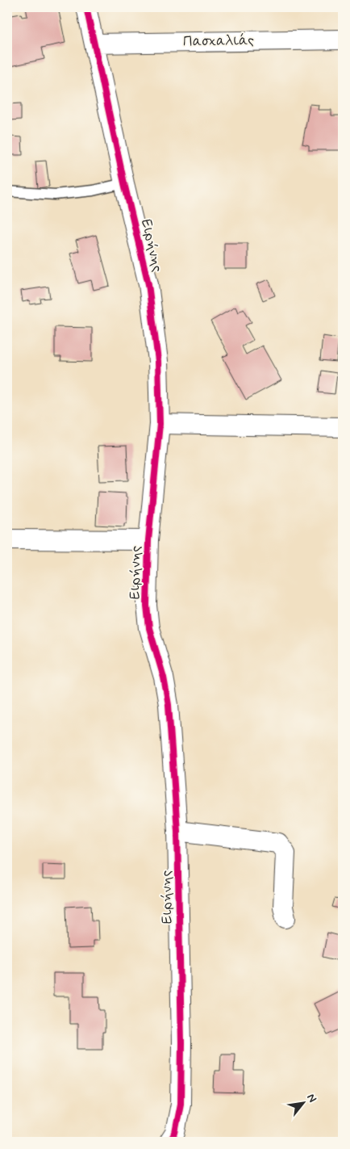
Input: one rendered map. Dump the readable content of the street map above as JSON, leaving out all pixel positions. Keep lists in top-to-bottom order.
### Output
{
  "streets": {
    "street": ["Πασχαλιάς", "Ειρήνης"]
  },
  "crossings": [
    ["Πασχαλιάς", "Ειρήνης"]
  ],
  "north": "top right"
}
